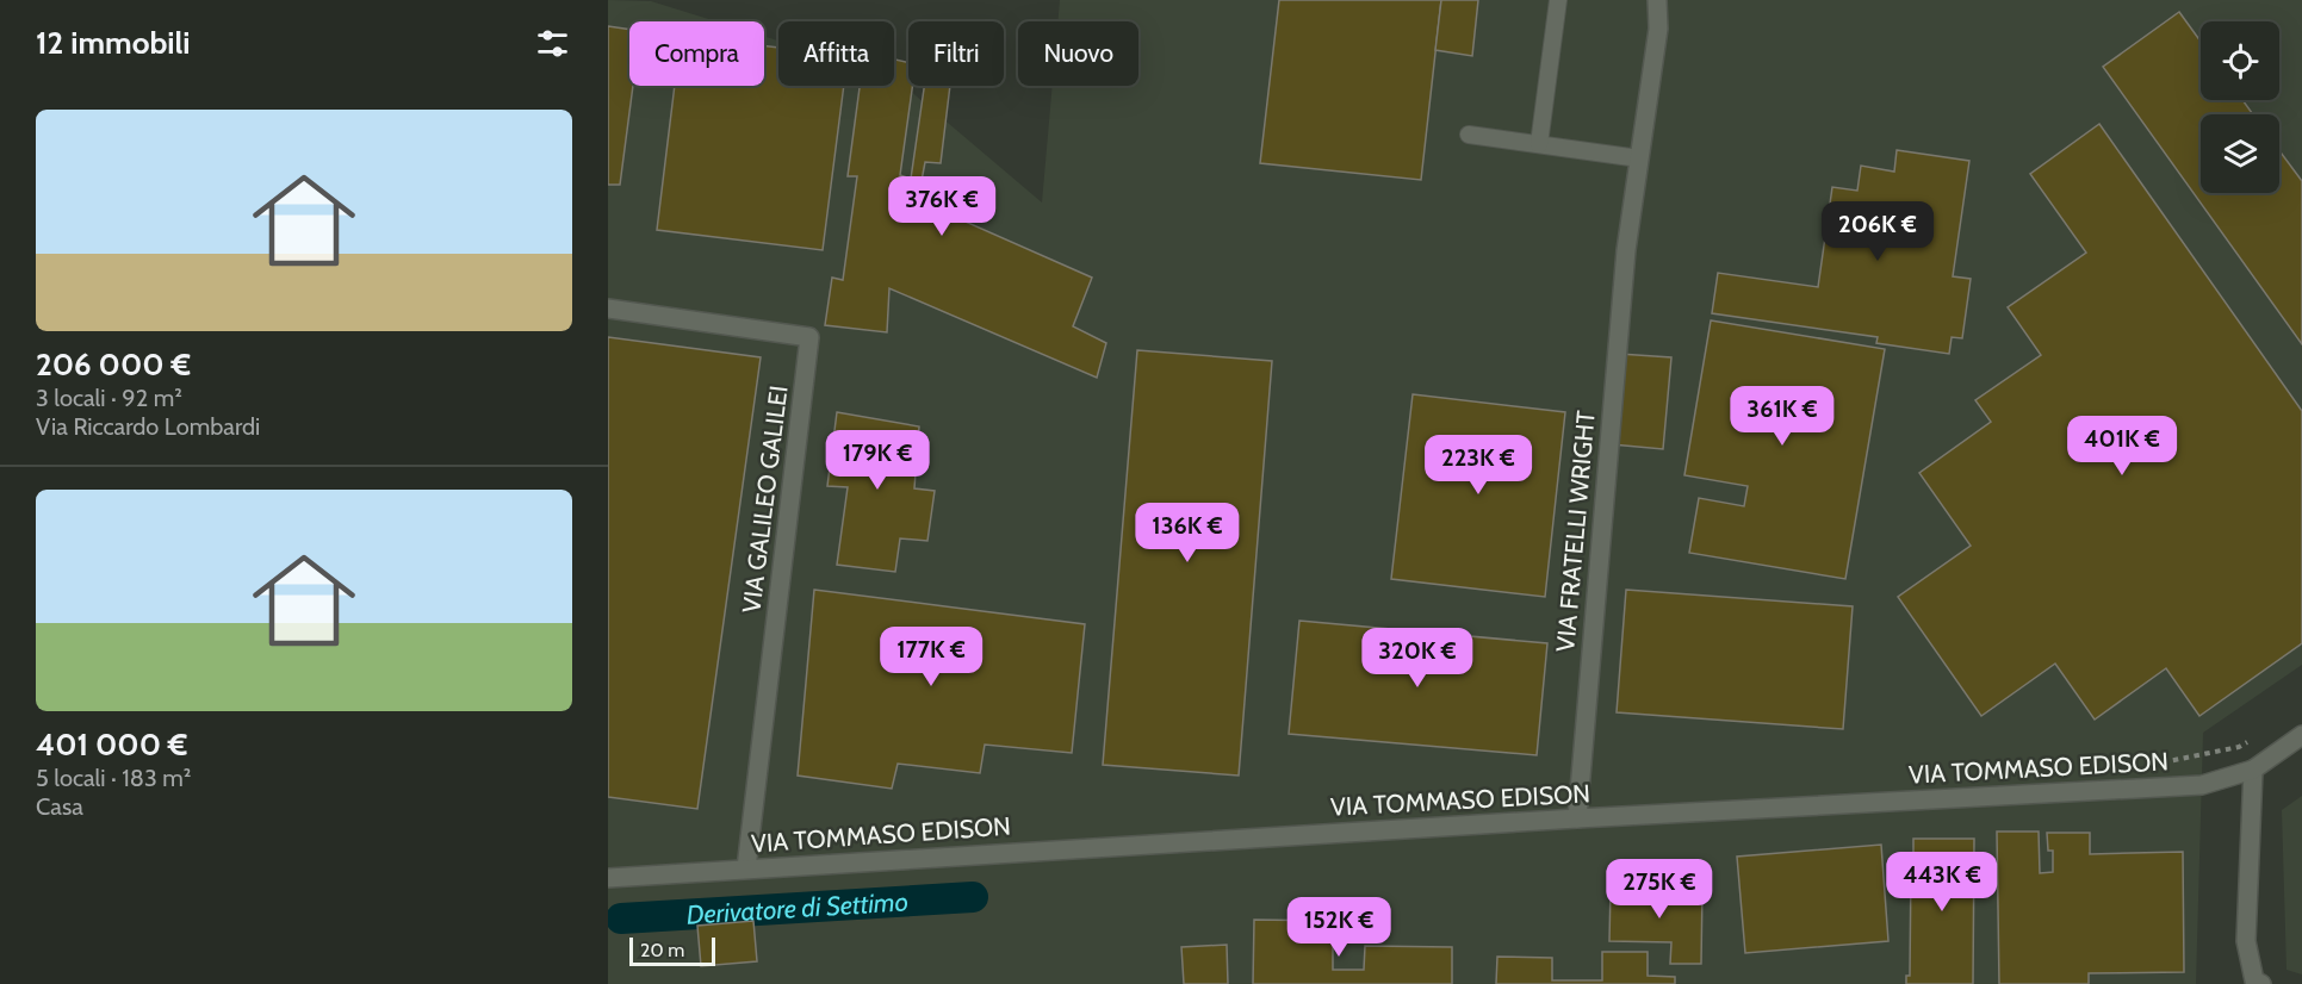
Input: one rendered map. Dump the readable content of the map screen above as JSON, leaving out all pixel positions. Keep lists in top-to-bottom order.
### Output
{
  "streets": {
    "street": ["VIA GALILEO GALILEI", "VIA FRATELLI WRIGHT", "VIA TOMMASO EDISON"]
  },
  "crossings": [
    ["VIA GALILEO GALILEI", "VIA TOMMASO EDISON"],
    ["VIA FRATELLI WRIGHT", "VIA TOMMASO EDISON"]
  ],
  "water": ["Derivatore di Settimo"],
  "scale_bar": "20 m",
  "page": {
    "heading": "12 immobili",
    "chip": [
      "Compra",
      "Affitta",
      "Filtri",
      "Nuovo"
    ],
    "list": [
      {
        "name": "206 000 €",
        "note": "3 locali · 92 m² · Via Riccardo Lombardi"
      },
      {
        "name": "401 000 €",
        "note": "5 locali · 183 m² · Casa"
      }
    ],
    "price": [
      "376K €",
      "206K €",
      "361K €",
      "401K €",
      "179K €",
      "223K €",
      "136K €",
      "177K €",
      "320K €",
      "443K €",
      "275K €",
      "152K €"
    ],
    "scale": "20 m"
  }
}
